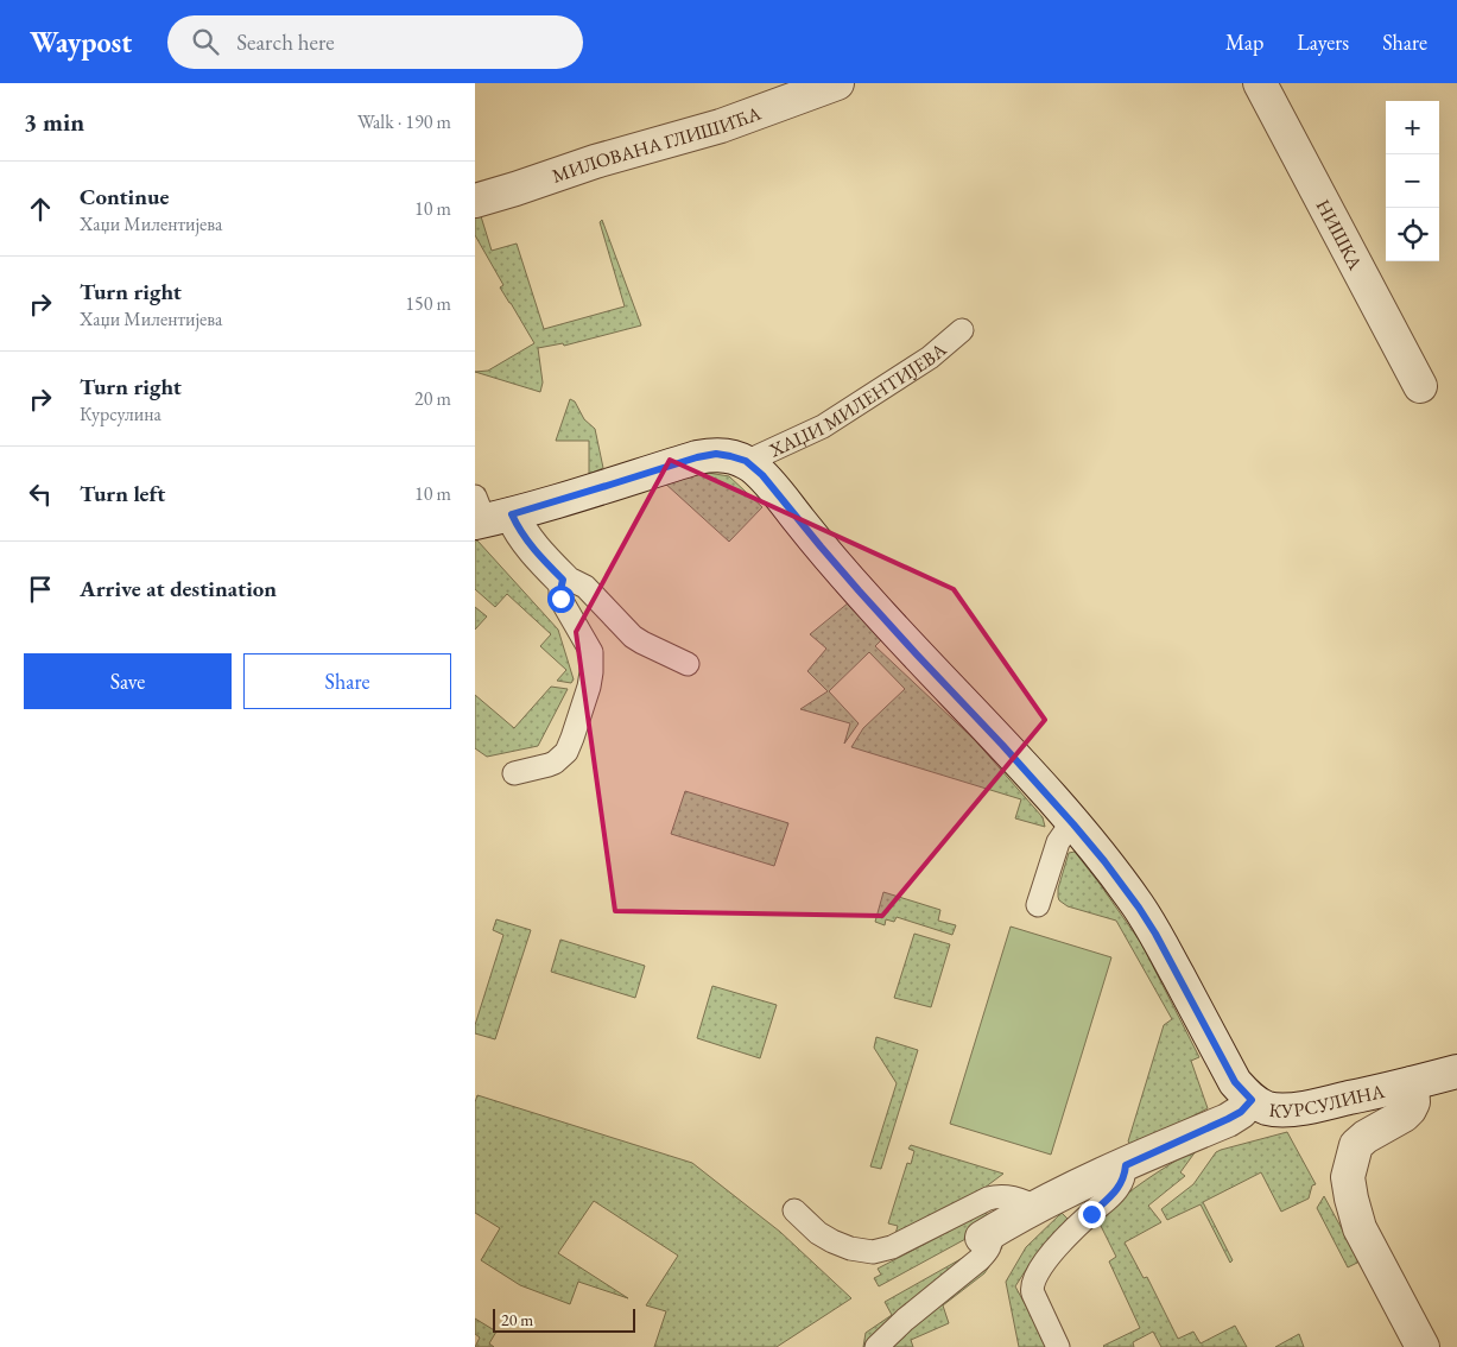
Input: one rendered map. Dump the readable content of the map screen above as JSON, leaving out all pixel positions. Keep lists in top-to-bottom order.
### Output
{
  "streets": {
    "street": [
      "МИЛОВАНА ГЛИШИЋА",
      "НИШКА",
      "ХАЏИ МИЛЕНТИЈЕВА",
      "КУРСУЛИНА"
    ]
  },
  "crossings": [
    ["ХАЏИ МИЛЕНТИЈЕВА", "КУРСУЛИНА"]
  ],
  "scale_bar": "20 m",
  "page": {
    "header": "Waypost",
    "search": "Search here",
    "nav": ["Map", "Layers", "Share"],
    "heading": ["3 min", "Walk · 190 m"],
    "map_buttons": ["+", "−"],
    "list": [
      ["Continue", "Хаџи Милентијева", "10 m"],
      ["Turn right", "Хаџи Милентијева", "150 m"],
      ["Turn right", "Курсулина", "20 m"],
      ["Turn left", "10 m"],
      "Arrive at destination"
    ],
    "buttons": ["Save", "Share"],
    "scale": "20 m"
  }
}
